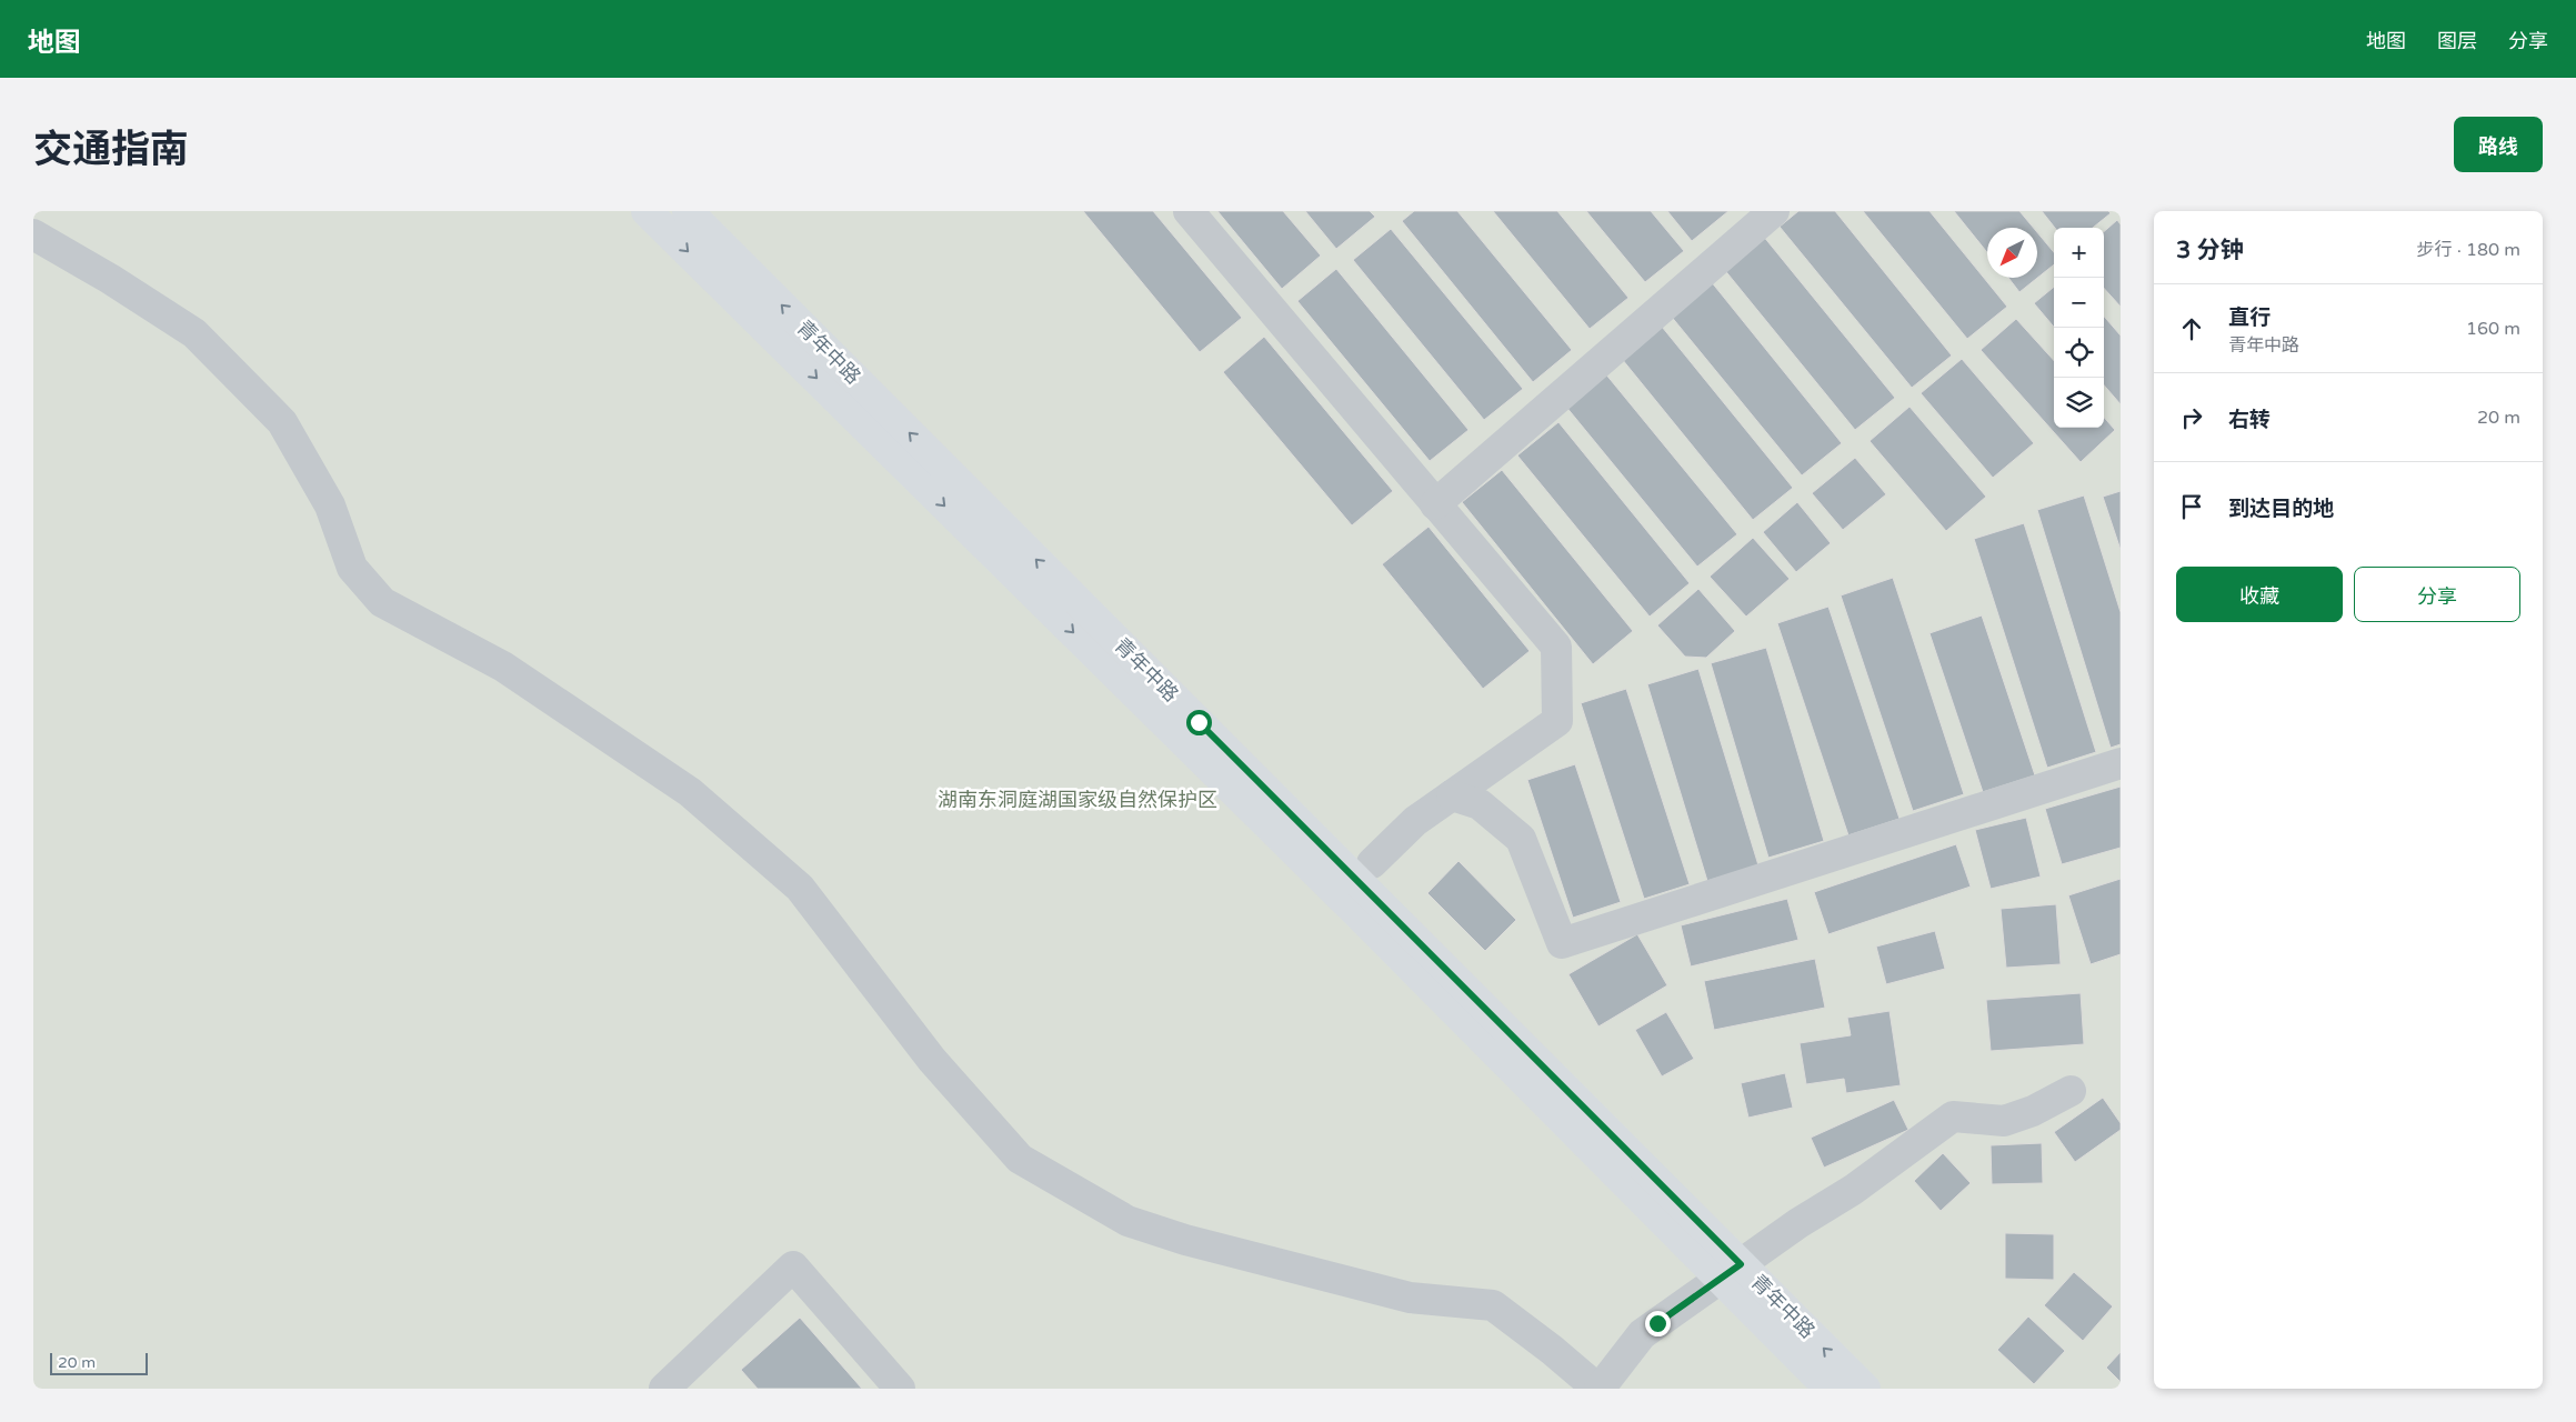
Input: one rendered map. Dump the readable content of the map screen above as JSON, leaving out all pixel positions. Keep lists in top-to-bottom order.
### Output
{
  "streets": {
    "main road": ["青年中路"]
  },
  "parks": ["湖南东洞庭湖国家级自然保护区"],
  "scale_bar": "20 m",
  "north": "bottom left",
  "page": {
    "header": "地图",
    "nav": ["地图", "图层", "分享"],
    "title": "交通指南",
    "buttons": [
      "路线",
      ["收藏", "分享"]
    ],
    "heading": ["3 分钟", "步行 · 180 m"],
    "map_buttons": ["+", "−"],
    "list": [
      ["直行", "青年中路", "160 m"],
      ["右转", "20 m"],
      "到达目的地"
    ],
    "scale": "20 m"
  }
}
